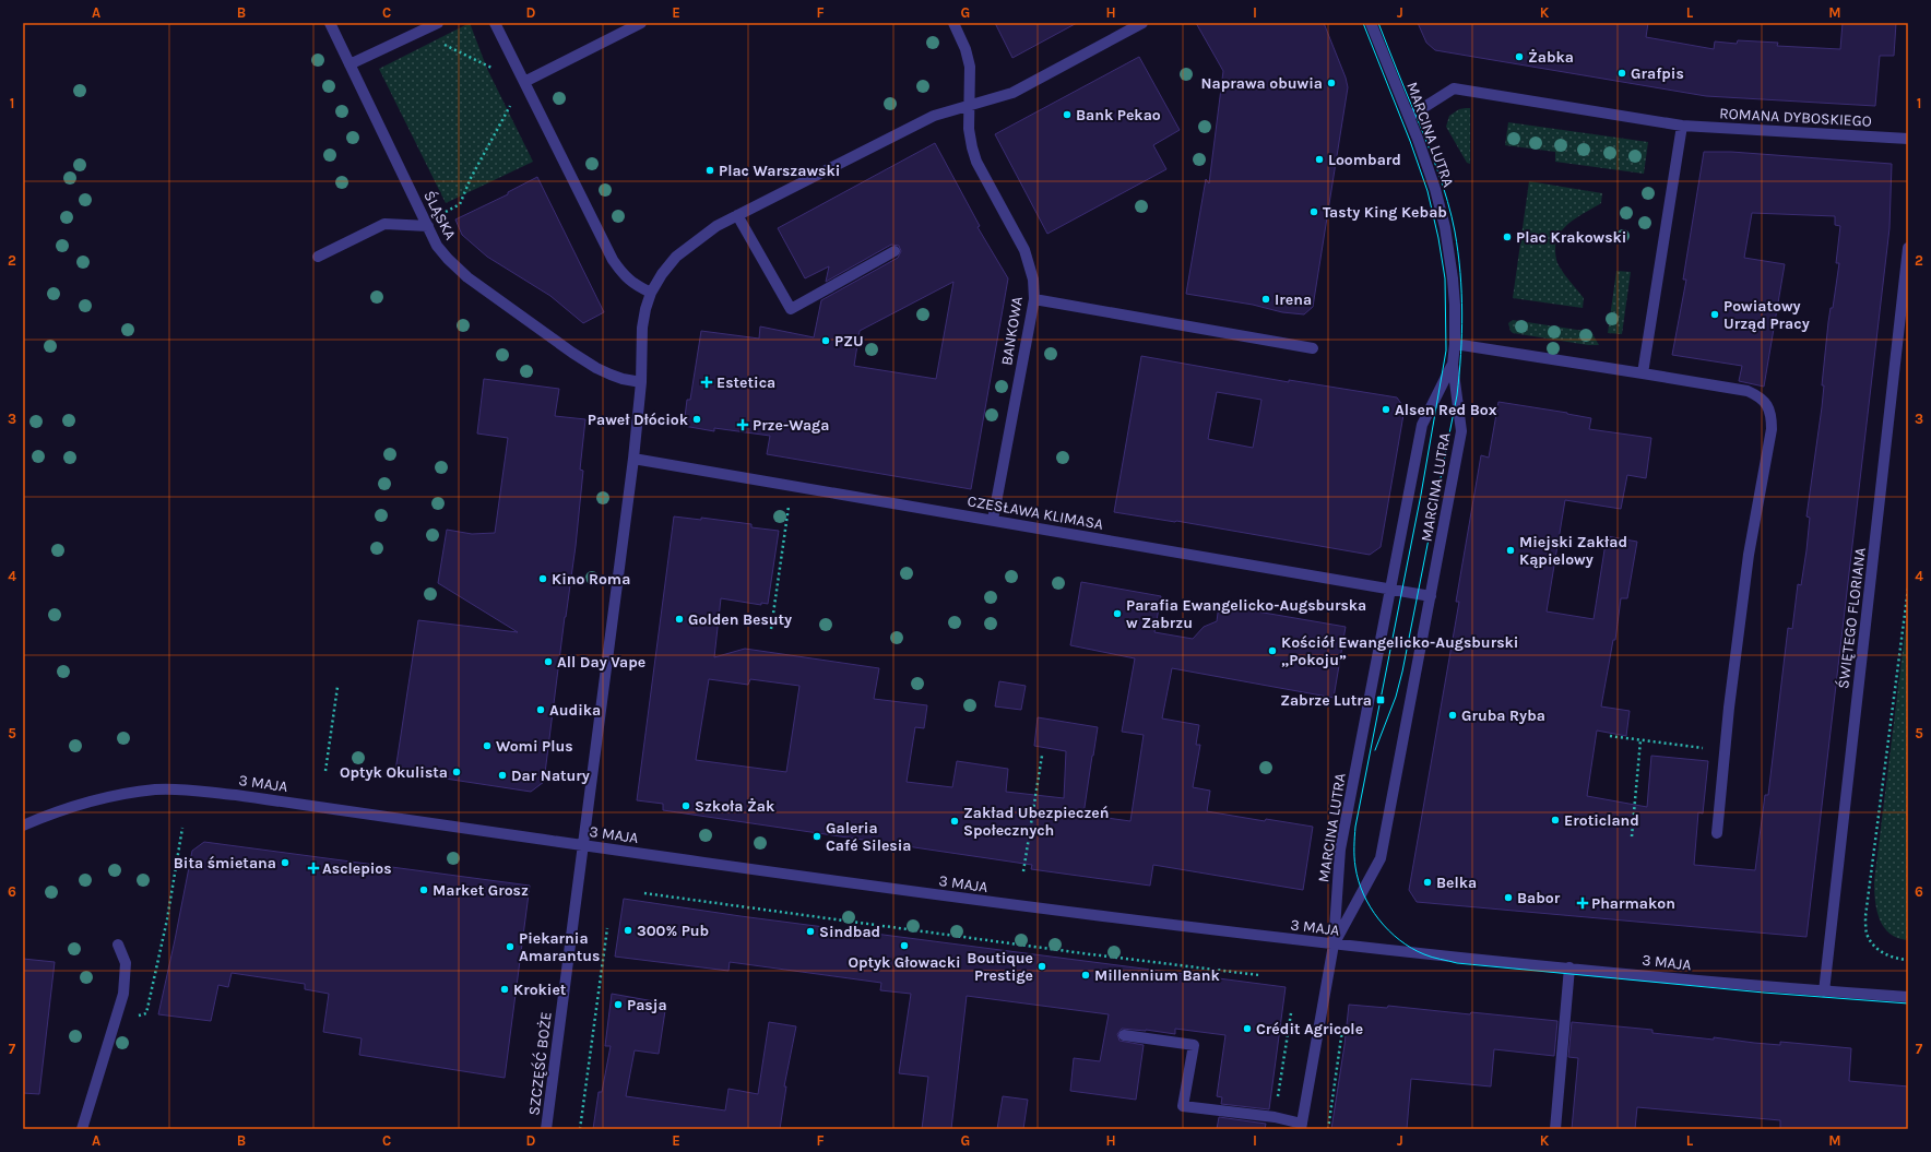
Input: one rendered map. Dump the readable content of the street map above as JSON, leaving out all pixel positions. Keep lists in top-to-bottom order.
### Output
{
  "streets": {
    "street": [
      "ROMANA DYBOSKIEGO",
      "MARCINA LUTRA",
      "ŚLĄSKA",
      "BANKOWA",
      "CZESŁAWA KLIMASA",
      "ŚWIĘTEGO FLORIANA",
      "3 MAJA",
      "SZCZĘŚĆ BOŻE"
    ]
  },
  "crossings": [
    ["MARCINA LUTRA", "CZESŁAWA KLIMASA"],
    ["MARCINA LUTRA", "3 MAJA"],
    ["ŚLĄSKA", "SZCZĘŚĆ BOŻE"],
    ["BANKOWA", "CZESŁAWA KLIMASA"],
    ["BANKOWA", "SZCZĘŚĆ BOŻE"],
    ["CZESŁAWA KLIMASA", "SZCZĘŚĆ BOŻE"],
    ["ŚWIĘTEGO FLORIANA", "3 MAJA"],
    ["3 MAJA", "SZCZĘŚĆ BOŻE"]
  ],
  "places": {
    "other": [
      "Żabka",
      "Grafpis",
      "Naprawa obuwia",
      "Bank Pekao",
      "Loombard",
      "Plac Warszawski",
      "Tasty King Kebab",
      "Plac Krakowski",
      "Irena",
      "Powiatowy Urząd Pracy",
      "PZU",
      "Alsen Red Box",
      "Paweł Dłóciok",
      "Miejski Zakład Kąpielowy",
      "Kino Roma",
      "Parafia Ewangelicko-Augsburska w Zabrzu",
      "Golden Besuty",
      "Kościół Ewangelicko-Augsburski „Pokoju”",
      "All Day Vape",
      "Audika",
      "Gruba Ryba",
      "Womi Plus",
      "Optyk Okulista",
      "Dar Natury",
      "Szkoła Żak",
      "Eroticland",
      "Zakład Ubezpieczeń Społecznych",
      "Galeria Café Silesia",
      "Bita śmietana",
      "Belka",
      "Market Grosz",
      "Babor",
      "300% Pub",
      "Sindbad",
      "Optyk Głowacki",
      "Piekarnia Amarantus",
      "Boutique Prestige",
      "Millennium Bank",
      "Krokiet",
      "Pasja",
      "Crédit Agricole"
    ],
    "health": [
      "Estetica",
      "Prze-Waga",
      "Asclepios",
      "Pharmakon"
    ],
    "transit": ["Zabrze Lutra"]
  },
  "grid": {
    "columns": [
      "A",
      "B",
      "C",
      "D",
      "E",
      "F",
      "G",
      "H",
      "I",
      "J",
      "K",
      "L",
      "M"
    ],
    "rows": [
      "1",
      "2",
      "3",
      "4",
      "5",
      "6",
      "7"
    ]
  }
}
